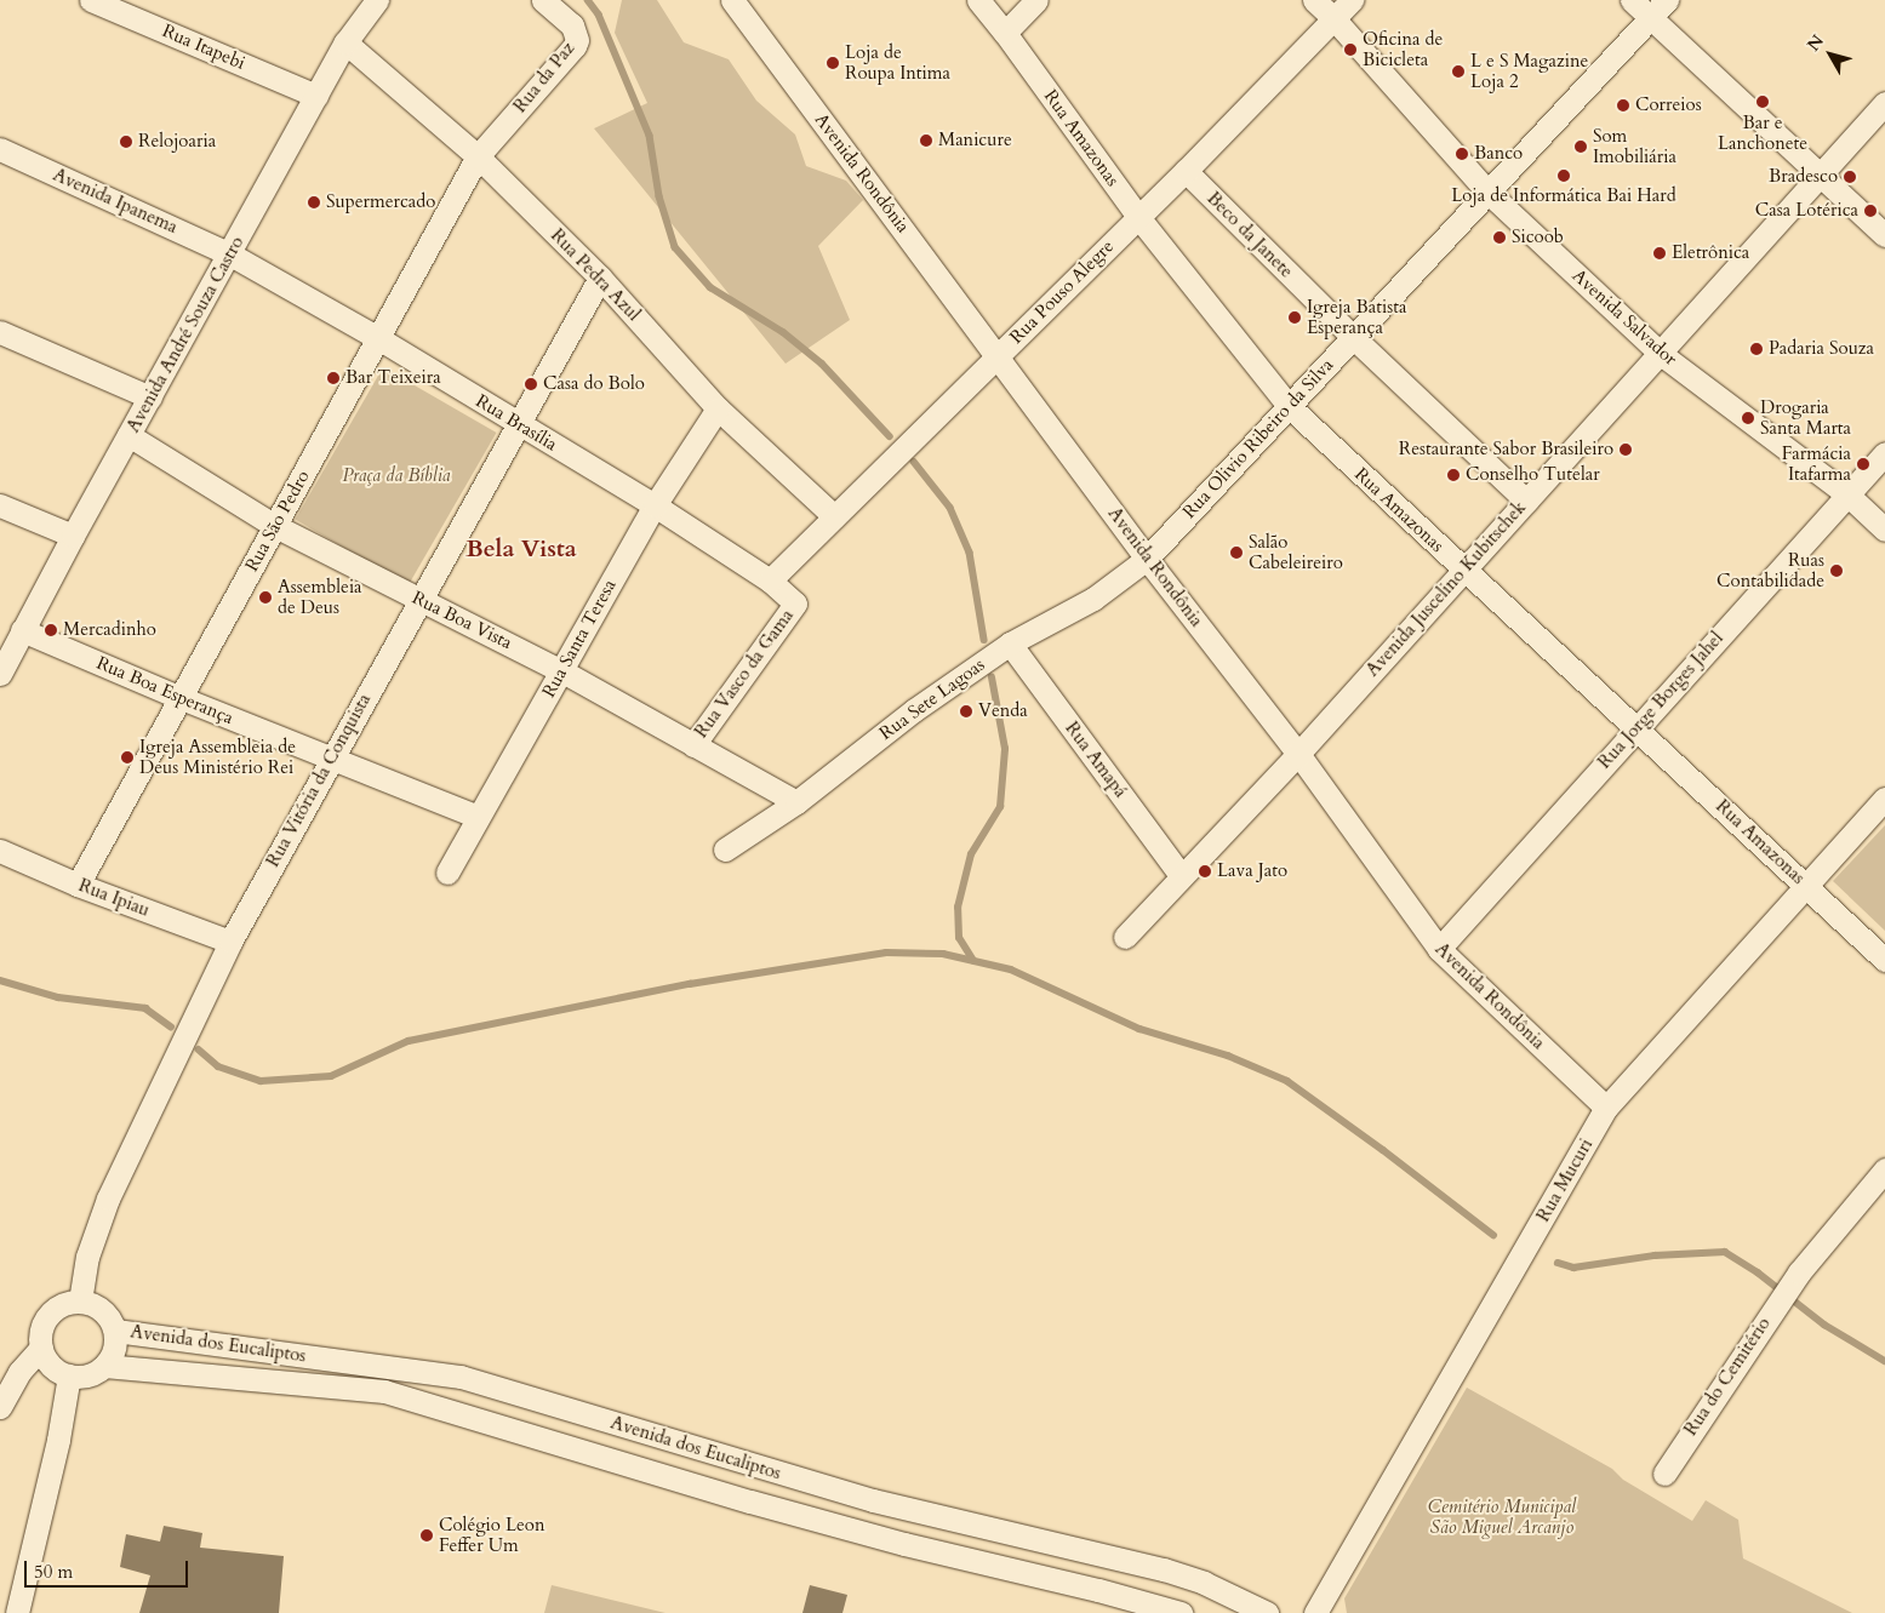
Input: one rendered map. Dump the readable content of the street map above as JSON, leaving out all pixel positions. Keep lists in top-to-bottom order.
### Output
{
  "streets": {
    "street": [
      "Rua Itapebi",
      "Rua da Paz",
      "Rua Amazonas",
      "Avenida Rondônia",
      "Avenida Ipanema",
      "Beco da Janete",
      "Rua Pedra Azul",
      "Rua Pouso Alegre",
      "Avenida Salvador",
      "Avenida André Souza Castro",
      "Rua Brasília",
      "Rua Olivio Ribeiro da Silva",
      "Rua São Pedro",
      "Avenida Juscelino Kubitschek",
      "Rua Boa Vista",
      "Rua Santa Teresa",
      "Rua Vasco da Gama",
      "Rua Boa Esperança",
      "Rua Sete Lagoas",
      "Rua Jorge Borges Jahel",
      "Rua Amapá",
      "Rua Vitória da Conquista",
      "Rua Ipiau",
      "Rua Mucuri",
      "Avenida dos Eucaliptos",
      "Rua do Cemitério"
    ]
  },
  "crossings": [
    ["Rua Itapebi", "Avenida André Souza Castro"],
    ["Rua da Paz", "Rua Pedra Azul"],
    ["Rua da Paz", "Rua São Pedro"],
    ["Rua Amazonas", "Rua Pouso Alegre"],
    ["Rua Amazonas", "Rua Olivio Ribeiro da Silva"],
    ["Rua Amazonas", "Avenida Juscelino Kubitschek"],
    ["Rua Amazonas", "Rua Jorge Borges Jahel"],
    ["Rua Amazonas", "Rua Mucuri"],
    ["Avenida Rondônia", "Rua Pouso Alegre"],
    ["Avenida Rondônia", "Rua Olivio Ribeiro da Silva"],
    ["Avenida Rondônia", "Avenida Juscelino Kubitschek"],
    ["Avenida Rondônia", "Rua Sete Lagoas"],
    ["Avenida Rondônia", "Rua Jorge Borges Jahel"],
    ["Avenida Rondônia", "Rua Mucuri"],
    ["Avenida Ipanema", "Avenida André Souza Castro"],
    ["Avenida Ipanema", "Rua Brasília"],
    ["Beco da Janete", "Rua Pouso Alegre"],
    ["Beco da Janete", "Rua Olivio Ribeiro da Silva"],
    ["Beco da Janete", "Avenida Juscelino Kubitschek"],
    ["Rua Pedra Azul", "Rua Pouso Alegre"],
    ["Rua Pedra Azul", "Avenida André Souza Castro"],
    ["Rua Pedra Azul", "Rua São Pedro"],
    ["Rua Pedra Azul", "Rua Santa Teresa"],
    ["Rua Pedra Azul", "Rua Vitória da Conquista"],
    ["Rua Pouso Alegre", "Avenida Salvador"],
    ["Rua Pouso Alegre", "Rua Brasília"],
    ["Avenida Salvador", "Rua Olivio Ribeiro da Silva"],
    ["Avenida Salvador", "Avenida Juscelino Kubitschek"],
    ["Avenida Salvador", "Rua Jorge Borges Jahel"],
    ["Avenida André Souza Castro", "Rua Brasília"],
    ["Avenida André Souza Castro", "Rua Boa Vista"],
    ["Avenida André Souza Castro", "Rua Boa Esperança"],
    ["Rua Brasília", "Rua São Pedro"],
    ["Rua Brasília", "Rua Santa Teresa"],
    ["Rua Brasília", "Rua Vasco da Gama"],
    ["Rua Brasília", "Rua Vitória da Conquista"],
    ["Rua Olivio Ribeiro da Silva", "Rua Sete Lagoas"],
    ["Rua São Pedro", "Rua Boa Vista"],
    ["Rua São Pedro", "Rua Boa Esperança"],
    ["Rua São Pedro", "Rua Ipiau"],
    ["Avenida Juscelino Kubitschek", "Rua Amapá"],
    ["Rua Boa Vista", "Rua Santa Teresa"],
    ["Rua Boa Vista", "Rua Vasco da Gama"],
    ["Rua Boa Vista", "Rua Sete Lagoas"],
    ["Rua Boa Vista", "Rua Vitória da Conquista"],
    ["Rua Santa Teresa", "Rua Boa Esperança"],
    ["Rua Boa Esperança", "Rua Vitória da Conquista"],
    ["Rua Sete Lagoas", "Rua Amapá"],
    ["Rua Vitória da Conquista", "Rua Ipiau"],
    ["Rua Vitória da Conquista", "Avenida dos Eucaliptos"]
  ],
  "districts": ["Bela Vista"],
  "parks": ["Praça da Bíblia", "Cemitério Municipal São Miguel Arcanjo"],
  "places": [
    "Oficina de Bicicleta",
    "Loja de Roupa Intima",
    "L e S Magazine Loja 2",
    "Bar e Lanchonete",
    "Correios",
    "Manicure",
    "Relojoaria",
    "Som Imobiliária",
    "Banco",
    "Loja de Informática Bai Hard",
    "Bradesco",
    "Supermercado",
    "Casa Lotérica",
    "Sicoob",
    "Eletrônica",
    "Igreja Batista Esperança",
    "Padaria Souza",
    "Bar Teixeira",
    "Casa do Bolo",
    "Drogaria Santa Marta",
    "Restaurante Sabor Brasileiro",
    "Farmácia Itafarma",
    "Conselho Tutelar",
    "Salão Cabeleireiro",
    "Ruas Contabilidade",
    "Assembleia de Deus",
    "Mercadinho",
    "Venda",
    "Igreja Assembleia de Deus Ministério Rei",
    "Lava Jato",
    "Colégio Leon Feffer Um"
  ],
  "scale_bar": "50 m",
  "north": "top left"
}
